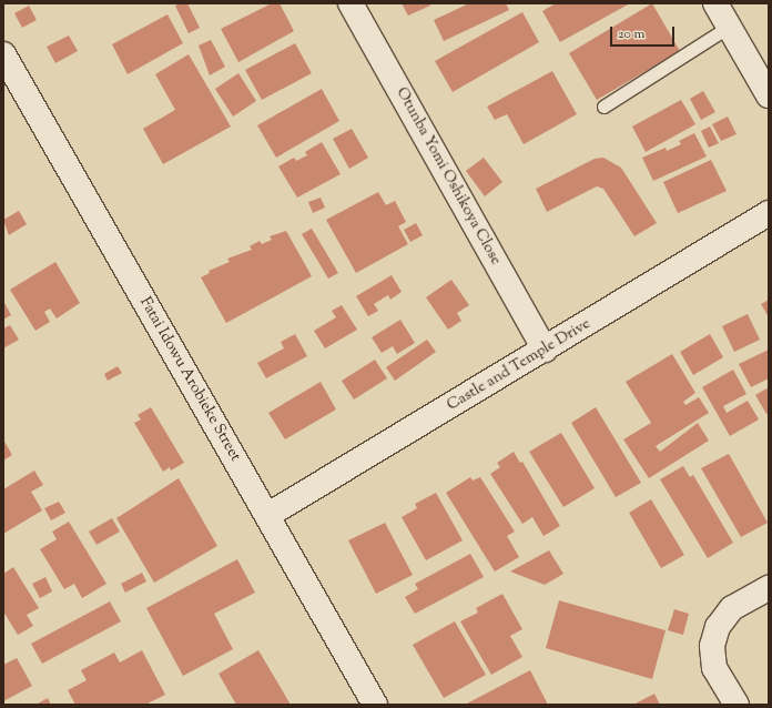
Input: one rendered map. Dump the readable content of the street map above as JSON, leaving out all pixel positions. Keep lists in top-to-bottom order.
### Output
{
  "streets": {
    "street": ["Otunba Yomi Oshikoya Close", "Castle and Temple Drive", "Fatai Idowu Arobieke Street"]
  },
  "crossings": [
    ["Otunba Yomi Oshikoya Close", "Castle and Temple Drive"],
    ["Castle and Temple Drive", "Fatai Idowu Arobieke Street"]
  ],
  "scale_bar": "20 m"
}
